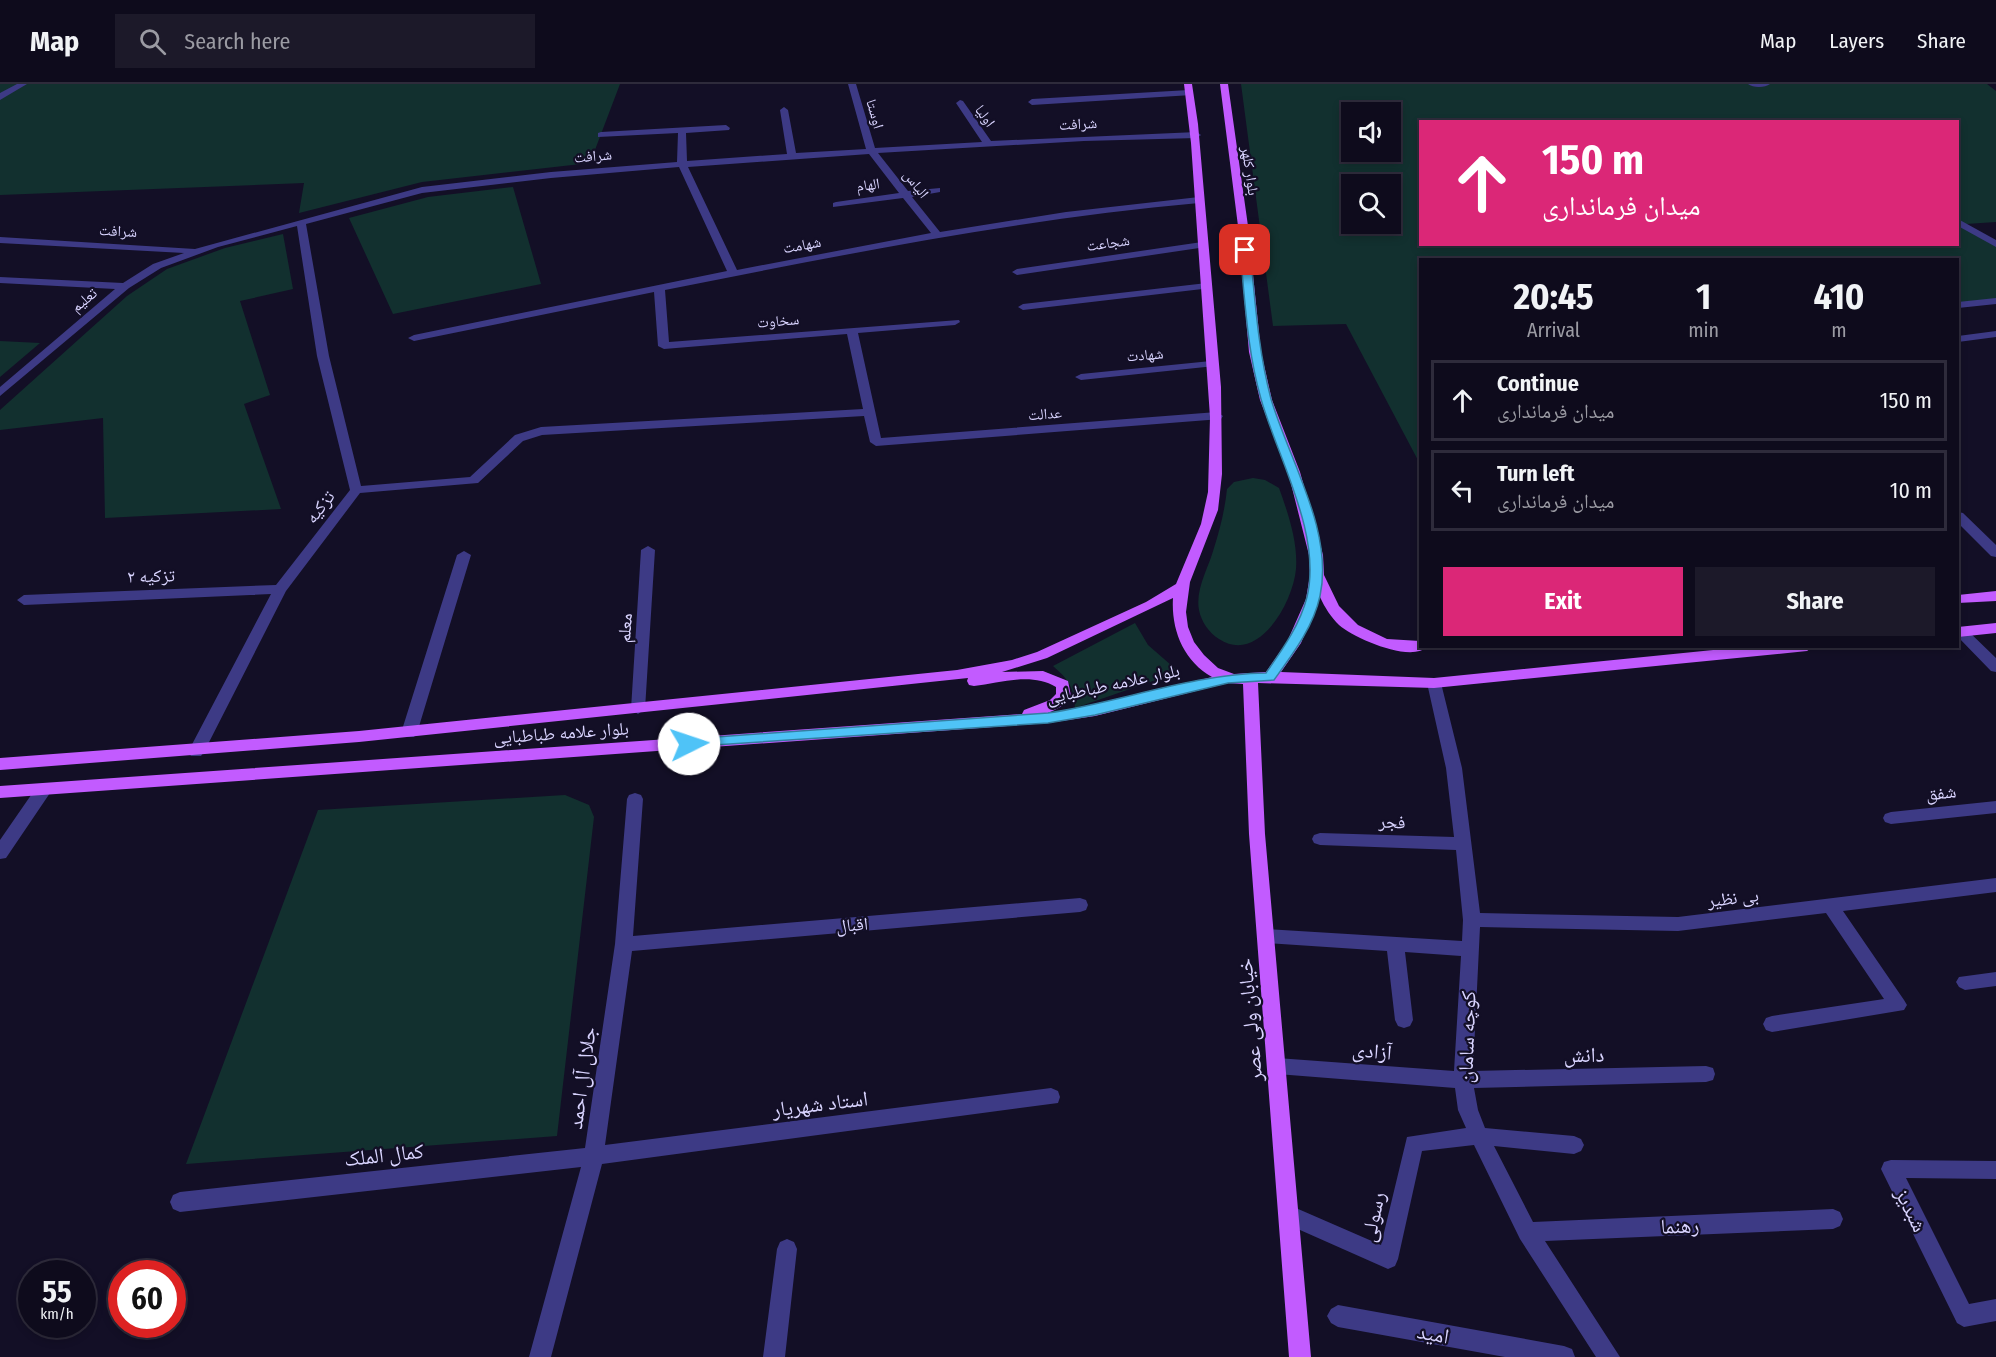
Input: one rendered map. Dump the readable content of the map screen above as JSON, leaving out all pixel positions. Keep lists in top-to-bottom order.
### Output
{
  "streets": {
    "main road": ["بلوار کلهر", "بلوار علامه طباطبایی", "خیابان ولی عصر"],
    "street": [
      "اوستا",
      "اولیا",
      "شرافت",
      "الیاس",
      "الهام",
      "شجاعت",
      "شهامت",
      "تعلیم",
      "سخاوت",
      "شهادت",
      "عدالت",
      "تزکیه",
      "تزکیه ۲",
      "معلم",
      "شفق",
      "فجر",
      "بی نظیر",
      "اقبال",
      "کوچه سامان",
      "آزادی",
      "دانش",
      "جلال آل احمد",
      "استاد شهریار",
      "کمال الملک",
      "شبدیز",
      "رسولی",
      "رهنما",
      "امید"
    ]
  },
  "crossings": [
    ["اوستا", "شرافت"],
    ["اوستا", "الیاس"],
    ["اولیا", "شرافت"],
    ["شرافت", "الیاس"],
    ["شرافت", "تعلیم"],
    ["شرافت", "تزکیه"],
    ["الیاس", "الهام"],
    ["الیاس", "شهامت"],
    ["شهامت", "سخاوت"],
    ["تزکیه", "تزکیه ۲"],
    ["تزکیه", "بلوار علامه طباطبایی"],
    ["معلم", "بلوار علامه طباطبایی"],
    ["بلوار علامه طباطبایی", "خیابان ولی عصر"],
    ["بلوار علامه طباطبایی", "کوچه سامان"],
    ["فجر", "کوچه سامان"],
    ["بی نظیر", "کوچه سامان"],
    ["اقبال", "جلال آل احمد"],
    ["خیابان ولی عصر", "آزادی"],
    ["خیابان ولی عصر", "رسولی"],
    ["کوچه سامان", "آزادی"],
    ["کوچه سامان", "دانش"],
    ["کوچه سامان", "رسولی"],
    ["کوچه سامان", "رهنما"],
    ["آزادی", "دانش"],
    ["جلال آل احمد", "استاد شهریار"],
    ["جلال آل احمد", "کمال الملک"],
    ["استاد شهریار", "کمال الملک"]
  ],
  "page": {
    "header": "Map",
    "search": "Search here",
    "nav": ["Map", "Layers", "Share"],
    "turn": ["150 m", "میدان فرمانداری"],
    "eta": [
      "20:45",
      "Arrival",
      "1",
      "min",
      "410",
      "m"
    ],
    "list": [
      {
        "name": "Continue",
        "note": "میدان فرمانداری",
        "value": "150 m"
      },
      {
        "name": "Turn left",
        "note": "میدان فرمانداری",
        "value": "10 m"
      }
    ],
    "buttons": ["Exit", "Share"],
    "speed": "55 km/h",
    "limit": "60"
  }
}
